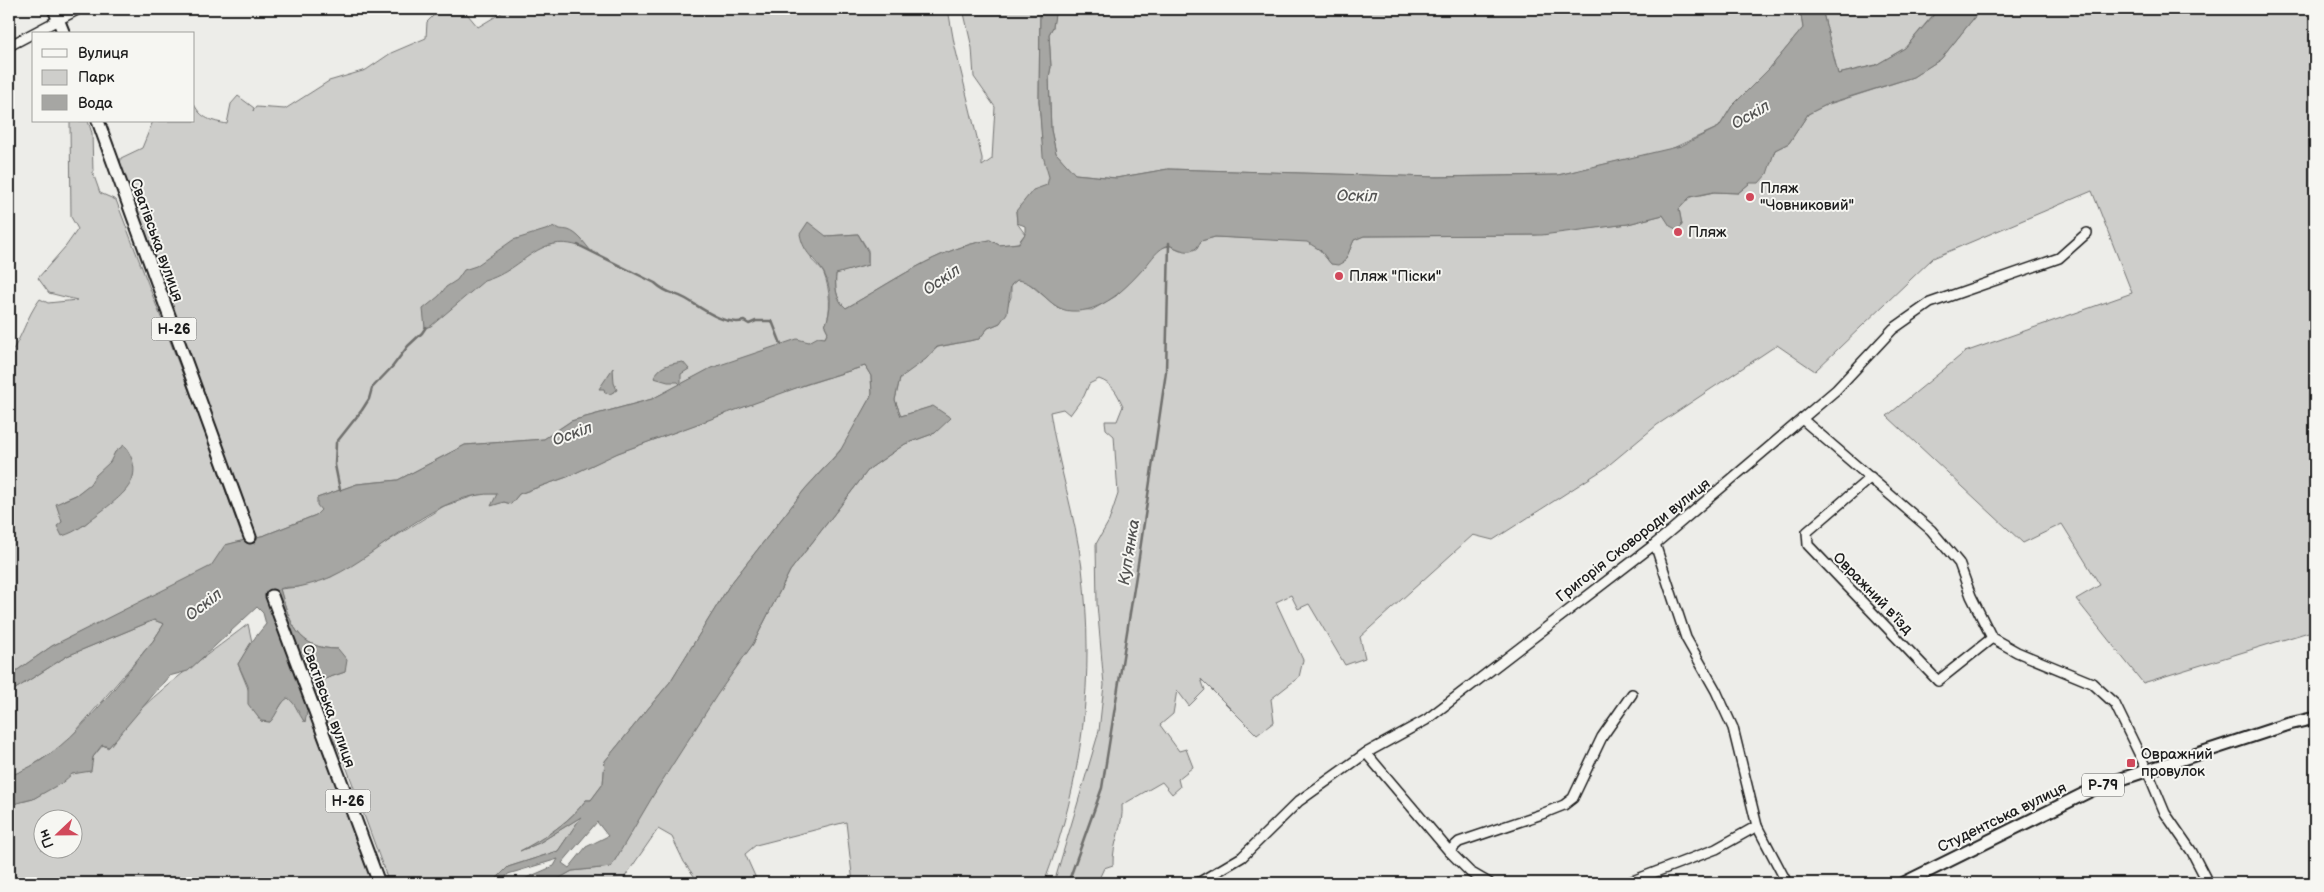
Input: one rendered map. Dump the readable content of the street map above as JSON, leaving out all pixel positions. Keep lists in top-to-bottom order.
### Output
{
  "streets": {
    "main road": [
      "Сватівська вулиця",
      "Н-26",
      "Р-79",
      "Студентська вулиця"
    ],
    "street": ["Григорія Сковороди вулиця", "Овражний в'їзд"]
  },
  "water": ["Оскіл", "Куп'янка"],
  "places": {
    "other": ["Пляж \"Човниковий\"", "Пляж", "Пляж \"Піски\""],
    "transit": ["Овражний провулок"]
  },
  "legend": ["Вулиця", "Парк", "Вода"],
  "north": "left"
}
